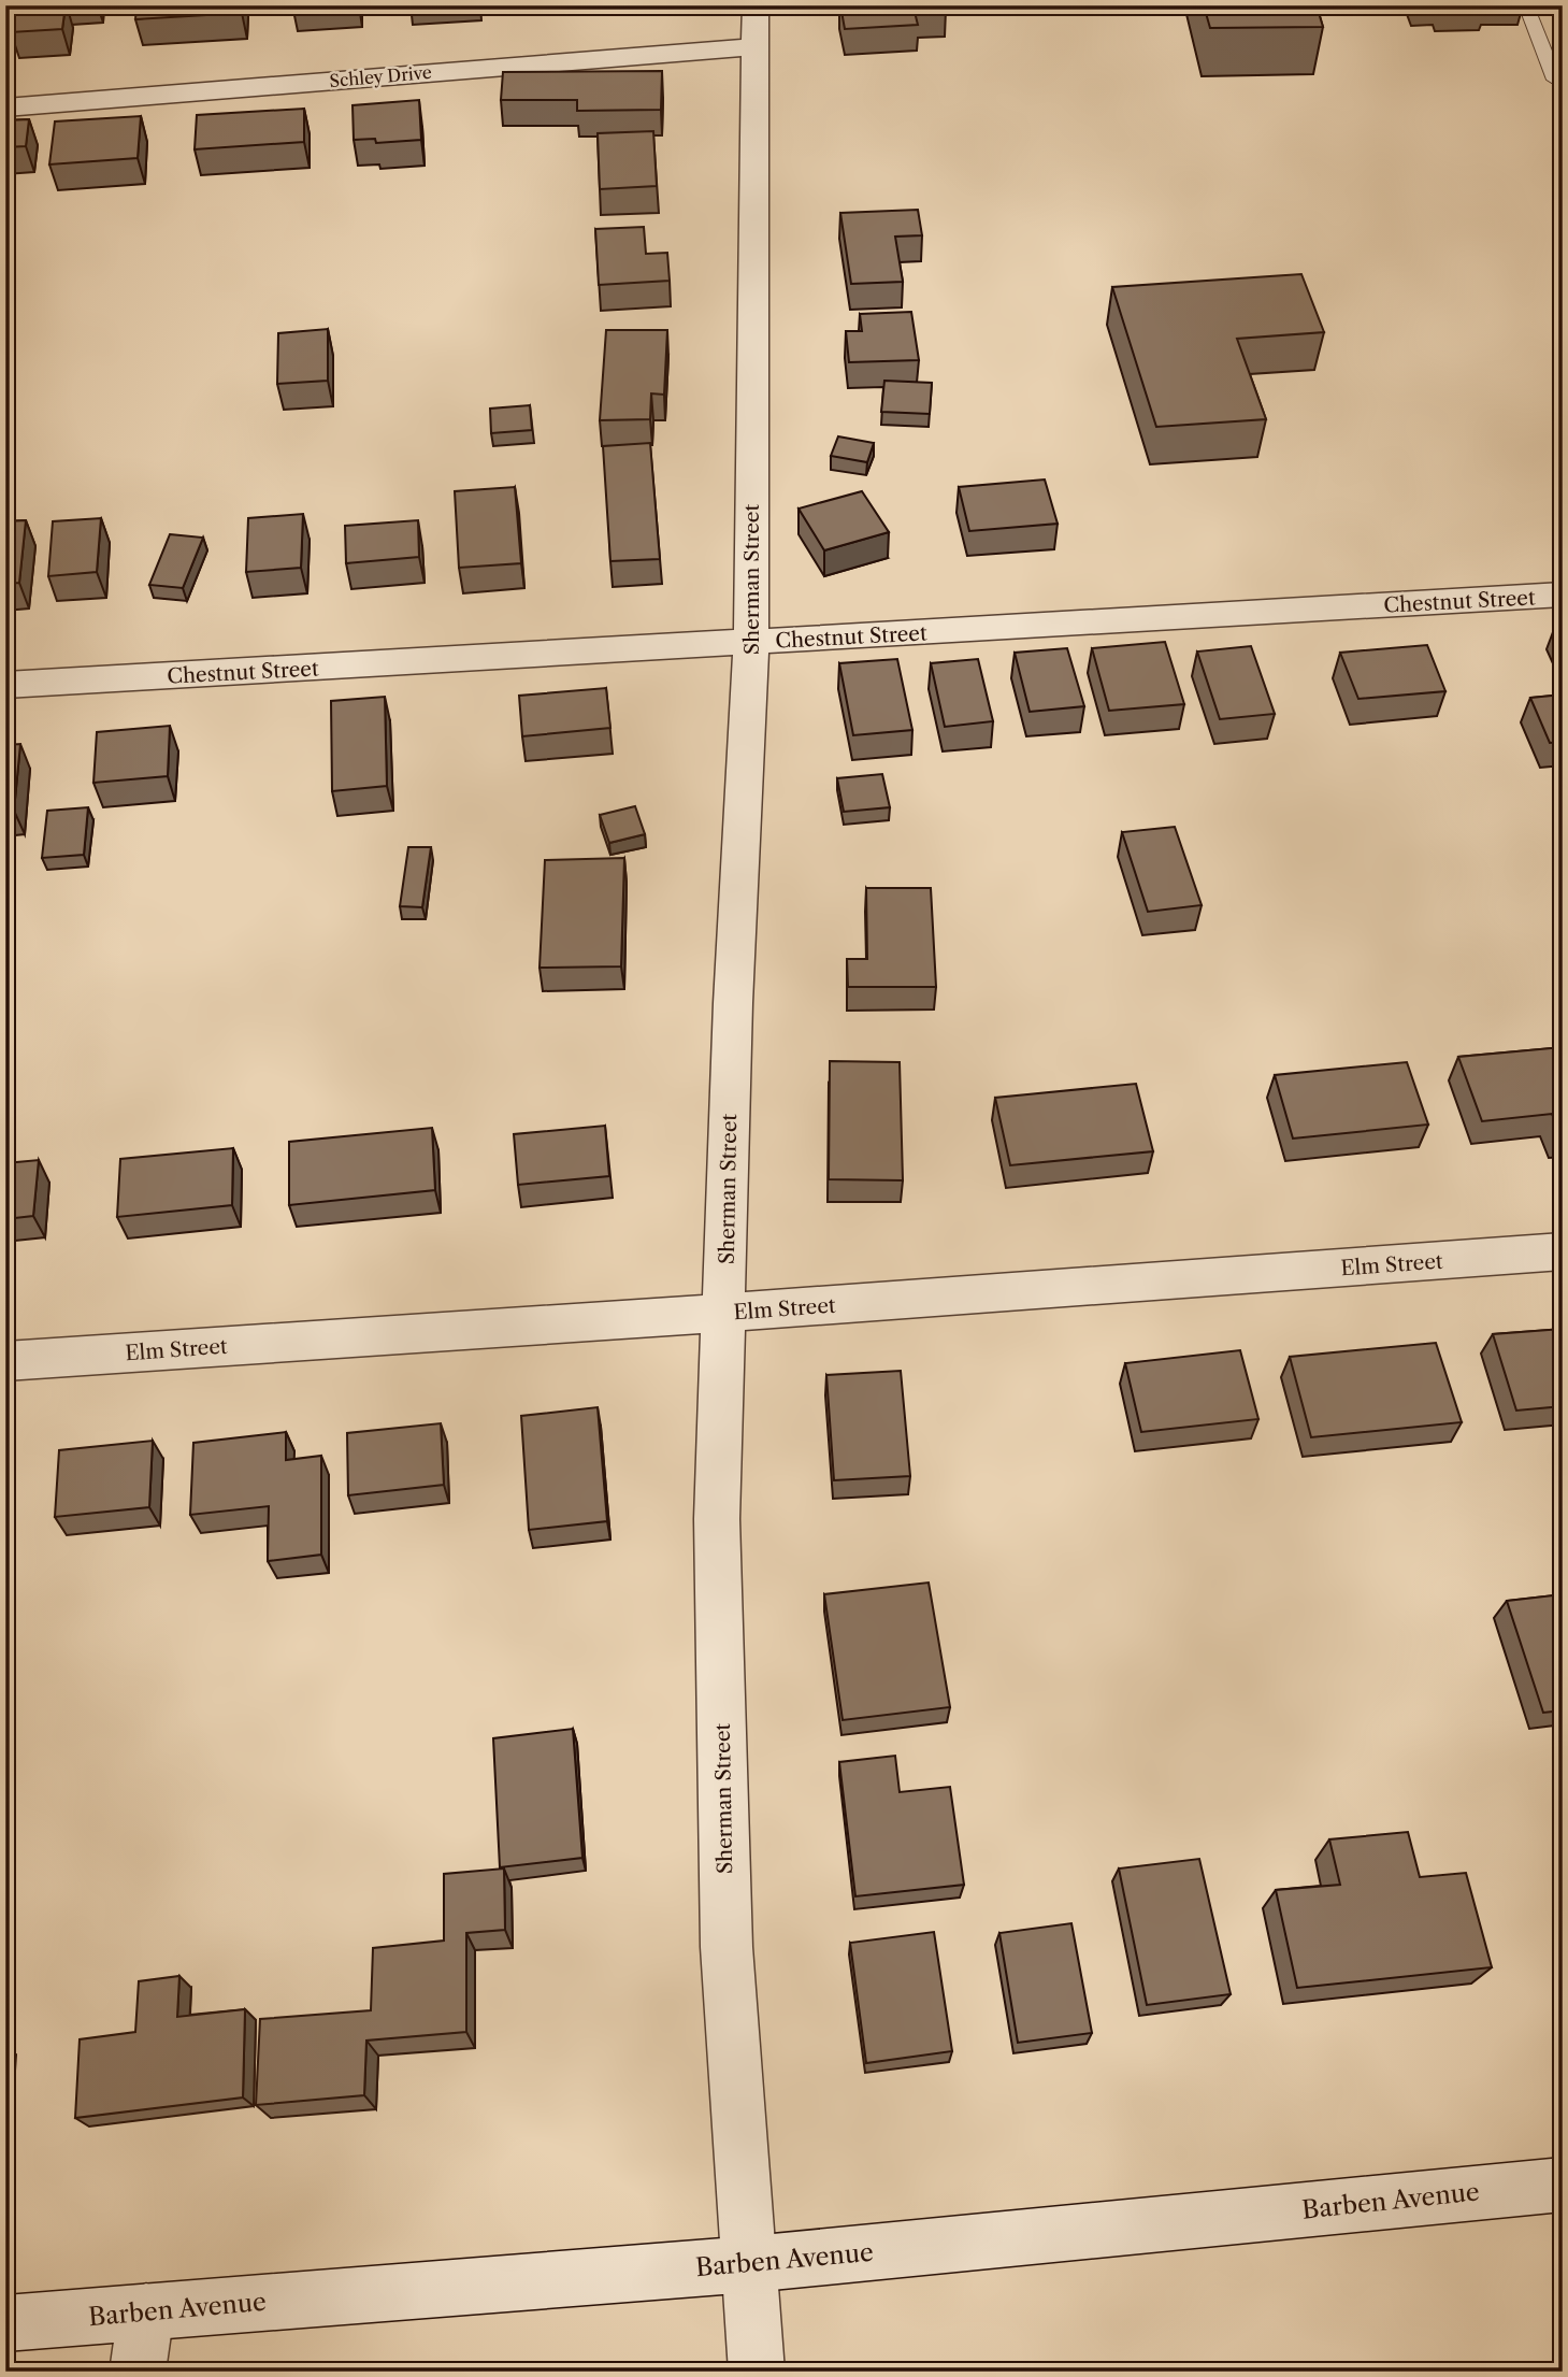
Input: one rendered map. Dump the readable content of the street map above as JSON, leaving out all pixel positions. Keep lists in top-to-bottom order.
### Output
{
  "streets": {
    "street": [
      "Schley Drive",
      "Sherman Street",
      "Chestnut Street",
      "Elm Street",
      "Barben Avenue"
    ]
  },
  "crossings": [
    ["Schley Drive", "Sherman Street"],
    ["Sherman Street", "Chestnut Street"],
    ["Sherman Street", "Elm Street"],
    ["Sherman Street", "Barben Avenue"]
  ]
}
